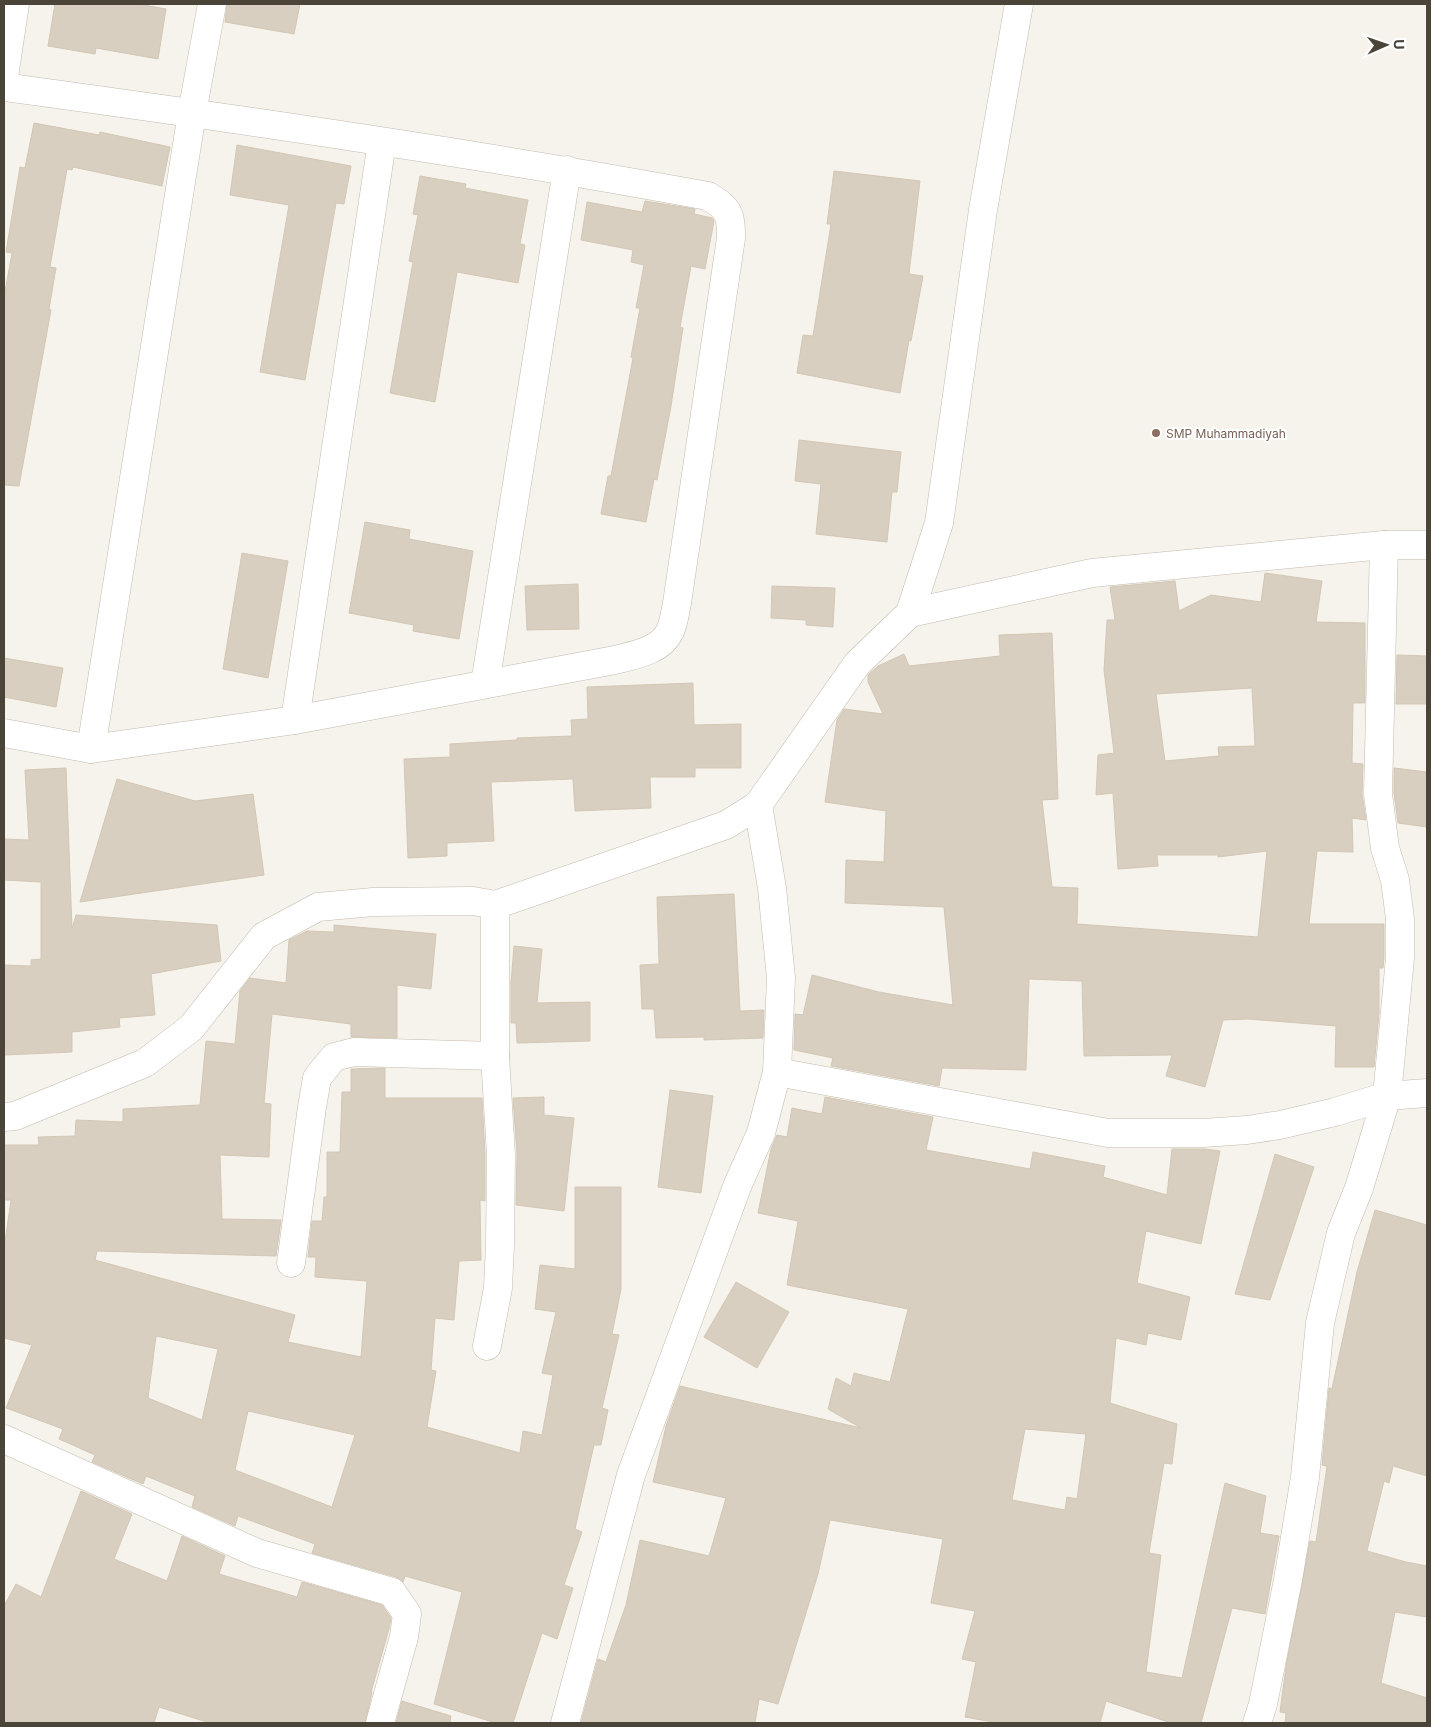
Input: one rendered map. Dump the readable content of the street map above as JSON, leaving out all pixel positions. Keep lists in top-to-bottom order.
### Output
{
  "places": ["SMP Muhammadiyah"],
  "north": "right"
}
